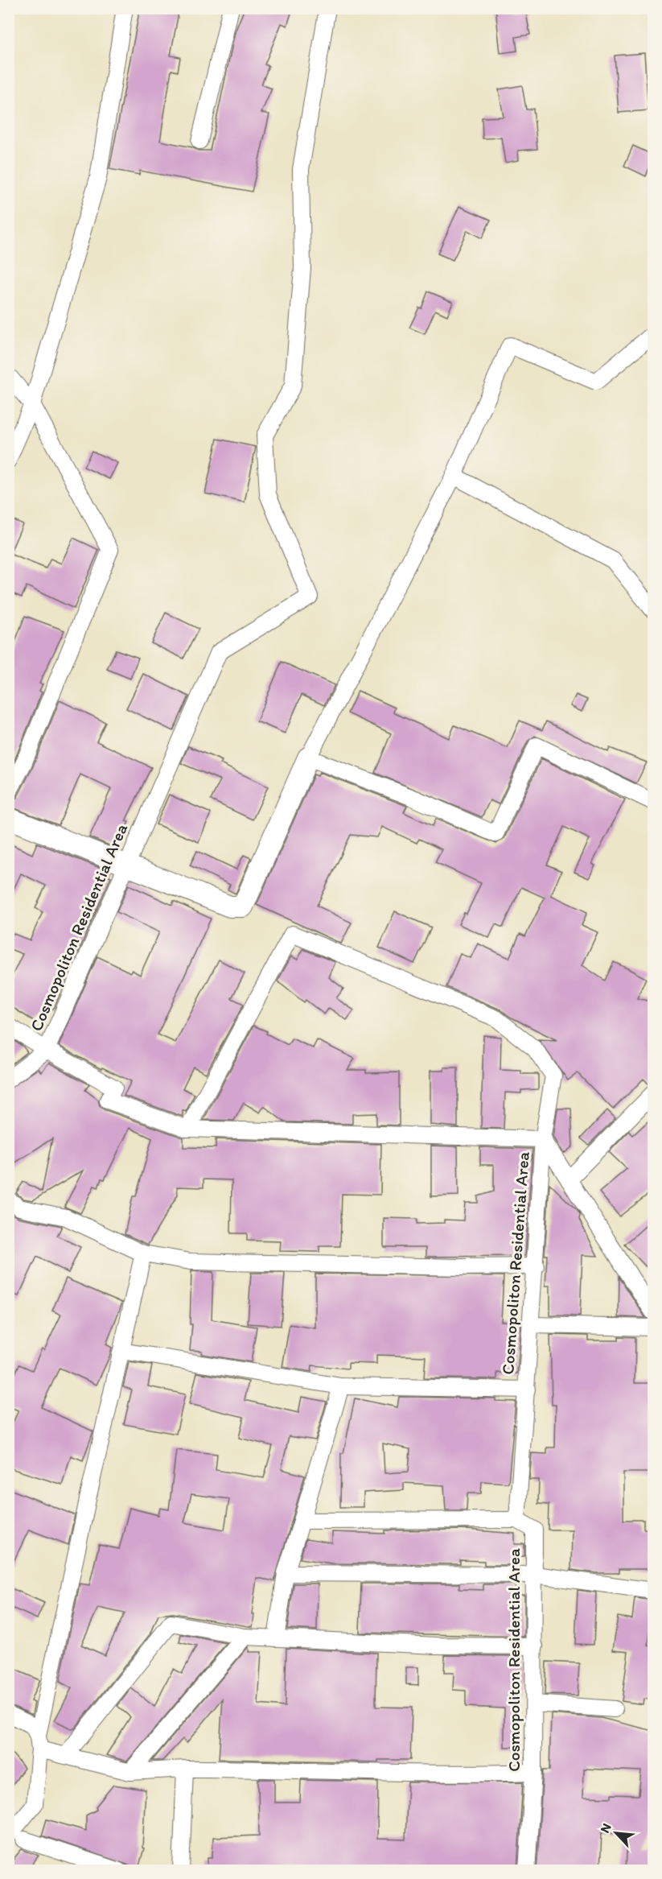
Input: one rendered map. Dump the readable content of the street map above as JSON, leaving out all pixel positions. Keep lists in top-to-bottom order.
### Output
{
  "streets": {
    "street": ["Cosmopoliton Residential Area"]
  },
  "north": "top left"
}
